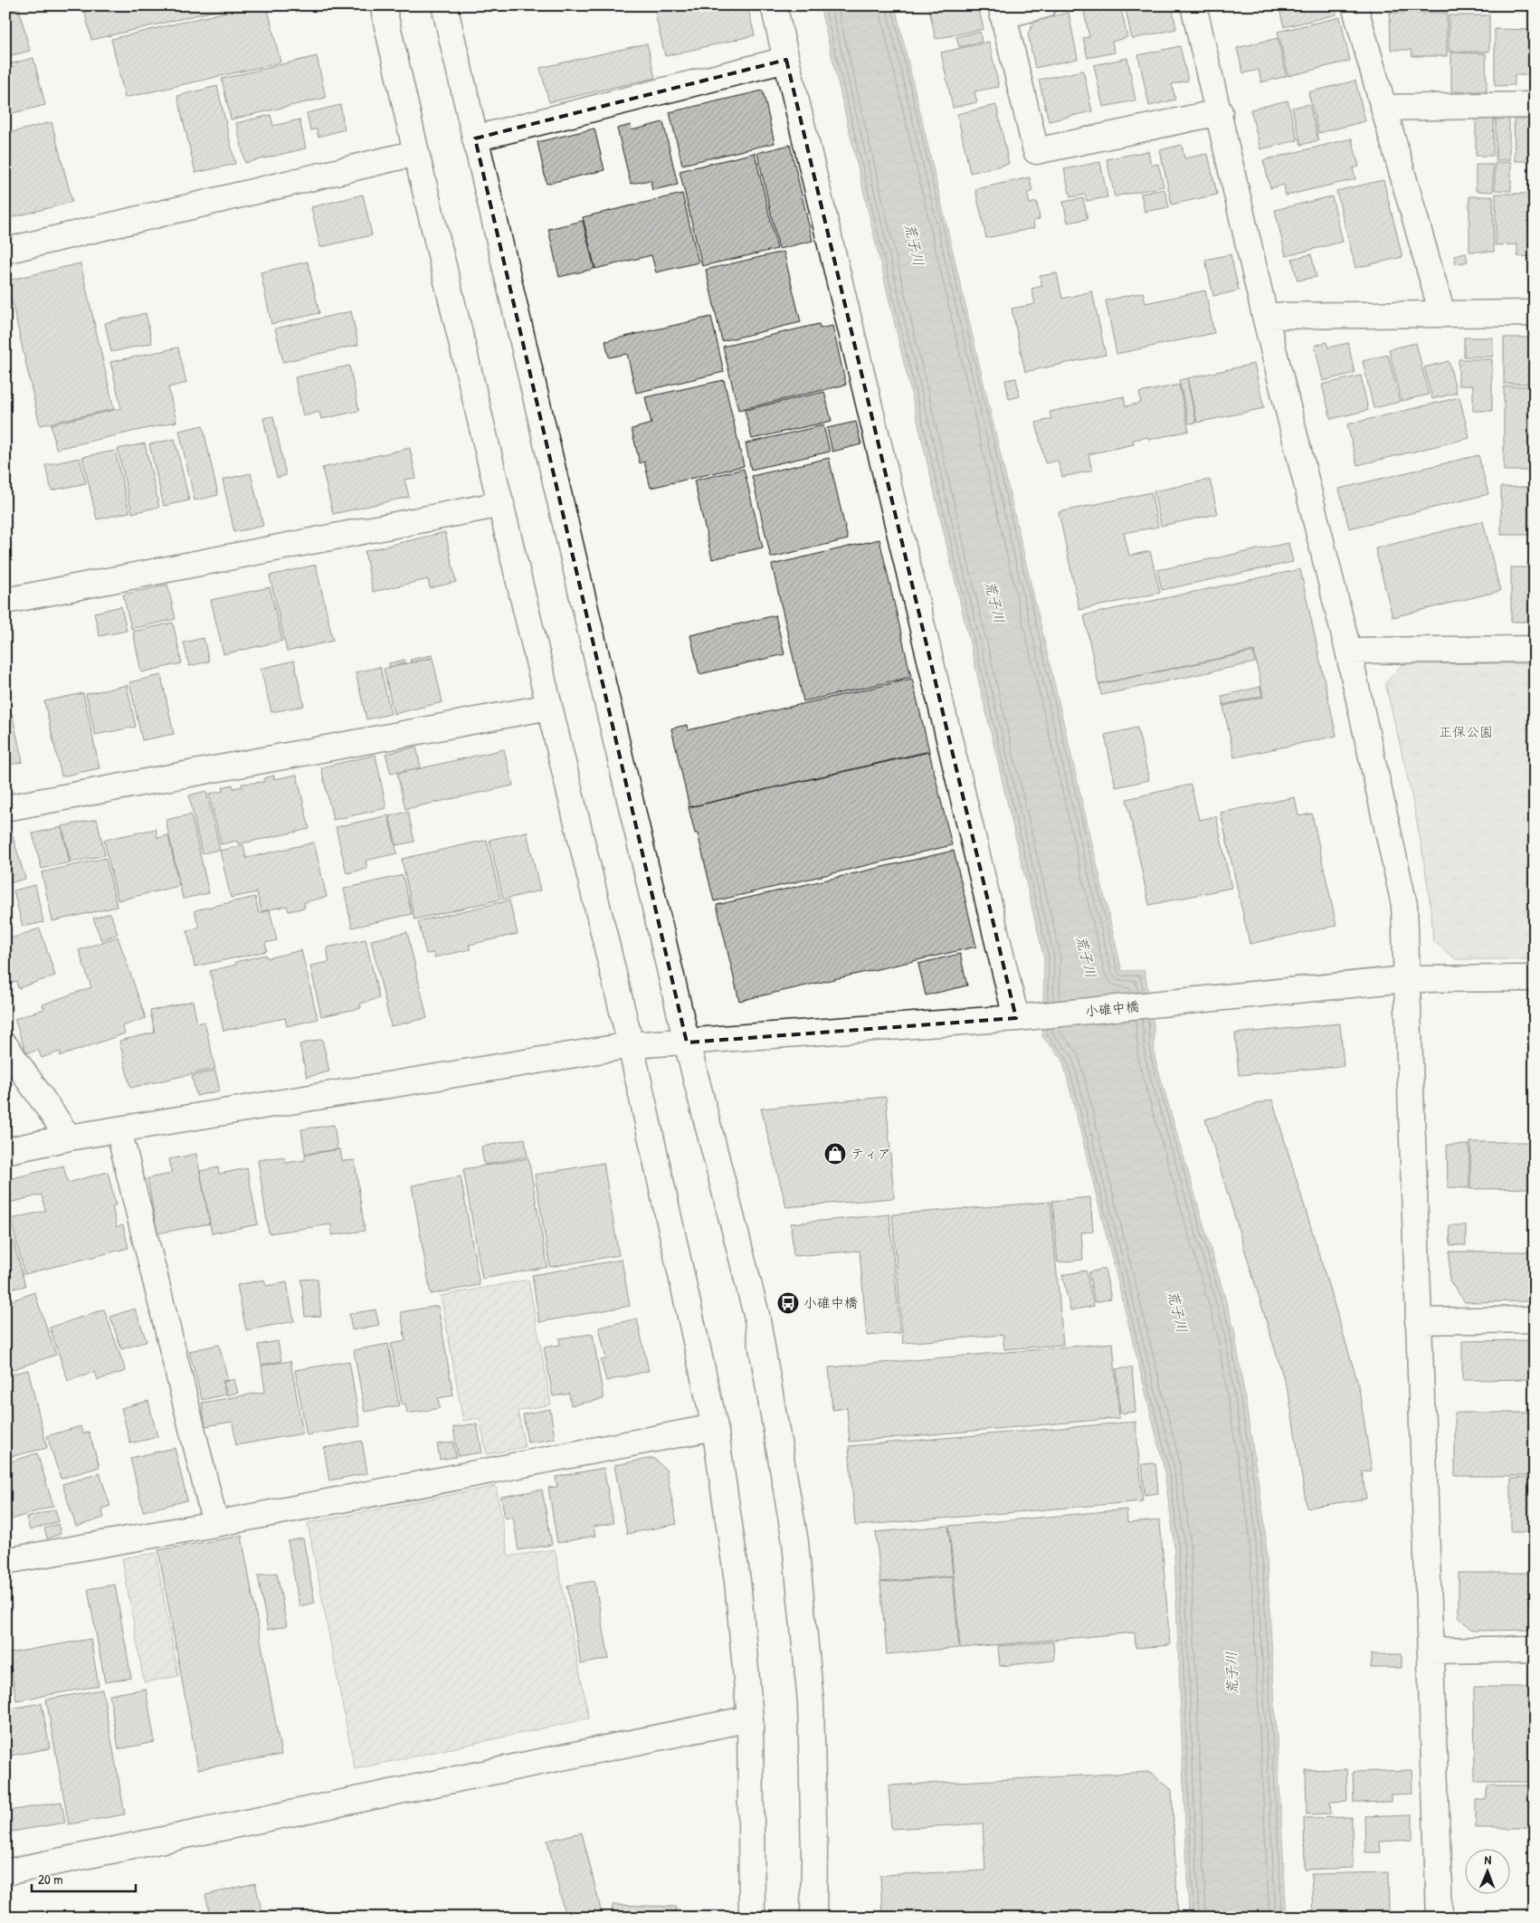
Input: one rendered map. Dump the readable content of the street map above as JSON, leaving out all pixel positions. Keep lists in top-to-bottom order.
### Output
{
  "streets": {
    "street": ["小碓中橋"]
  },
  "water": ["荒子川"],
  "parks": ["正保公園"],
  "places": {
    "shop": ["ティア"],
    "bus stop": ["小碓中橋"]
  },
  "scale_bar": "20 m",
  "north": "top"
}
